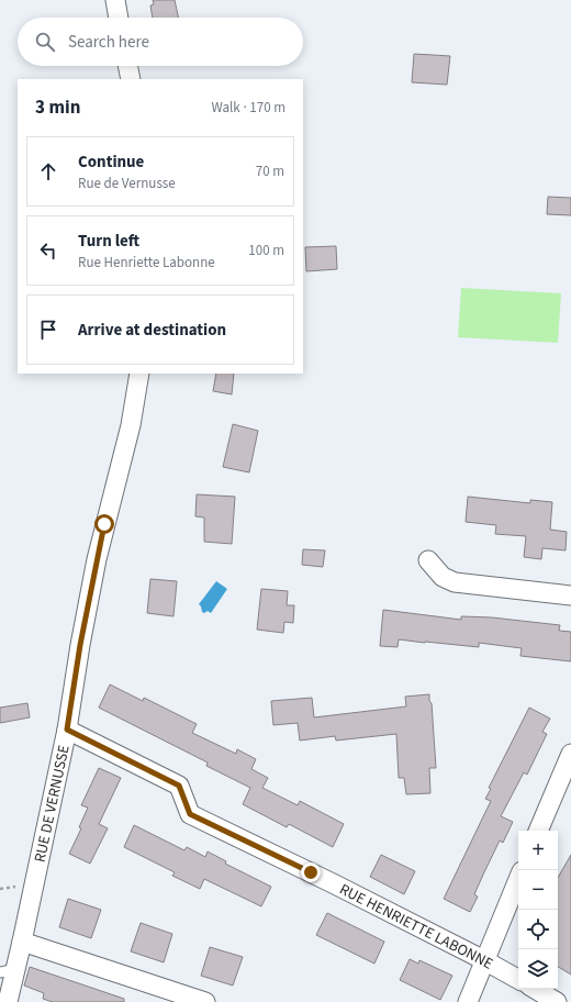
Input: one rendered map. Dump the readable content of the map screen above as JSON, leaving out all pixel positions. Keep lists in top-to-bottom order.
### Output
{
  "streets": {
    "street": ["RUE DE VERNUSSE", "RUE HENRIETTE LABONNE"]
  },
  "crossings": [
    ["RUE DE VERNUSSE", "RUE HENRIETTE LABONNE"]
  ],
  "page": {
    "search": "Search here",
    "heading": ["3 min", "Walk · 170 m"],
    "list": [
      ["Continue", "Rue de Vernusse", "70 m"],
      ["Turn left", "Rue Henriette Labonne", "100 m"],
      "Arrive at destination"
    ],
    "map_buttons": ["+", "−"]
  }
}
